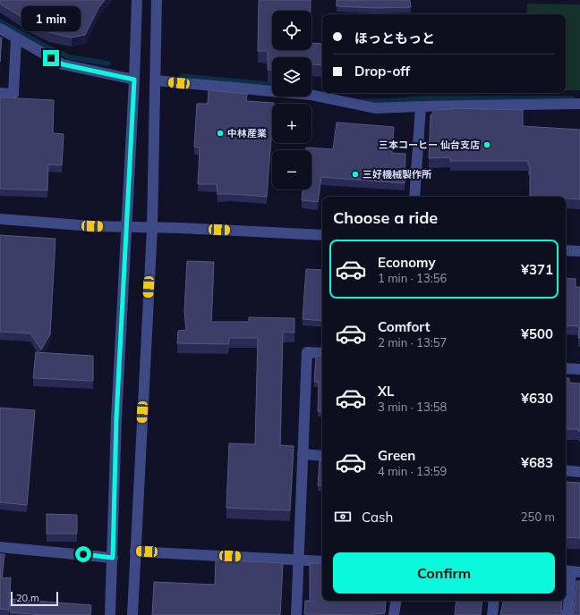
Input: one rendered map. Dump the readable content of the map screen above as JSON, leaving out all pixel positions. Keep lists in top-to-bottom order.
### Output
{
  "places": ["中林産業", "三本コーヒー 仙台支店", "三好機械製作所"],
  "scale_bar": "20 m",
  "page": {
    "bubble": "1 min",
    "map_buttons": ["+", "−"],
    "banner": ["ほっともっと", "Drop-off"],
    "heading": "Choose a ride",
    "list": [
      {
        "name": "Economy",
        "note": "1 min · 13:56",
        "value": "¥371"
      },
      {
        "name": "Comfort",
        "note": "2 min · 13:57",
        "value": "¥500"
      },
      {
        "name": "XL",
        "note": "3 min · 13:58",
        "value": "¥630"
      },
      {
        "name": "Green",
        "note": "4 min · 13:59",
        "value": "¥683"
      }
    ],
    "pay": ["Cash", "250 m"],
    "buttons": "Confirm",
    "scale": "20 m"
  }
}
